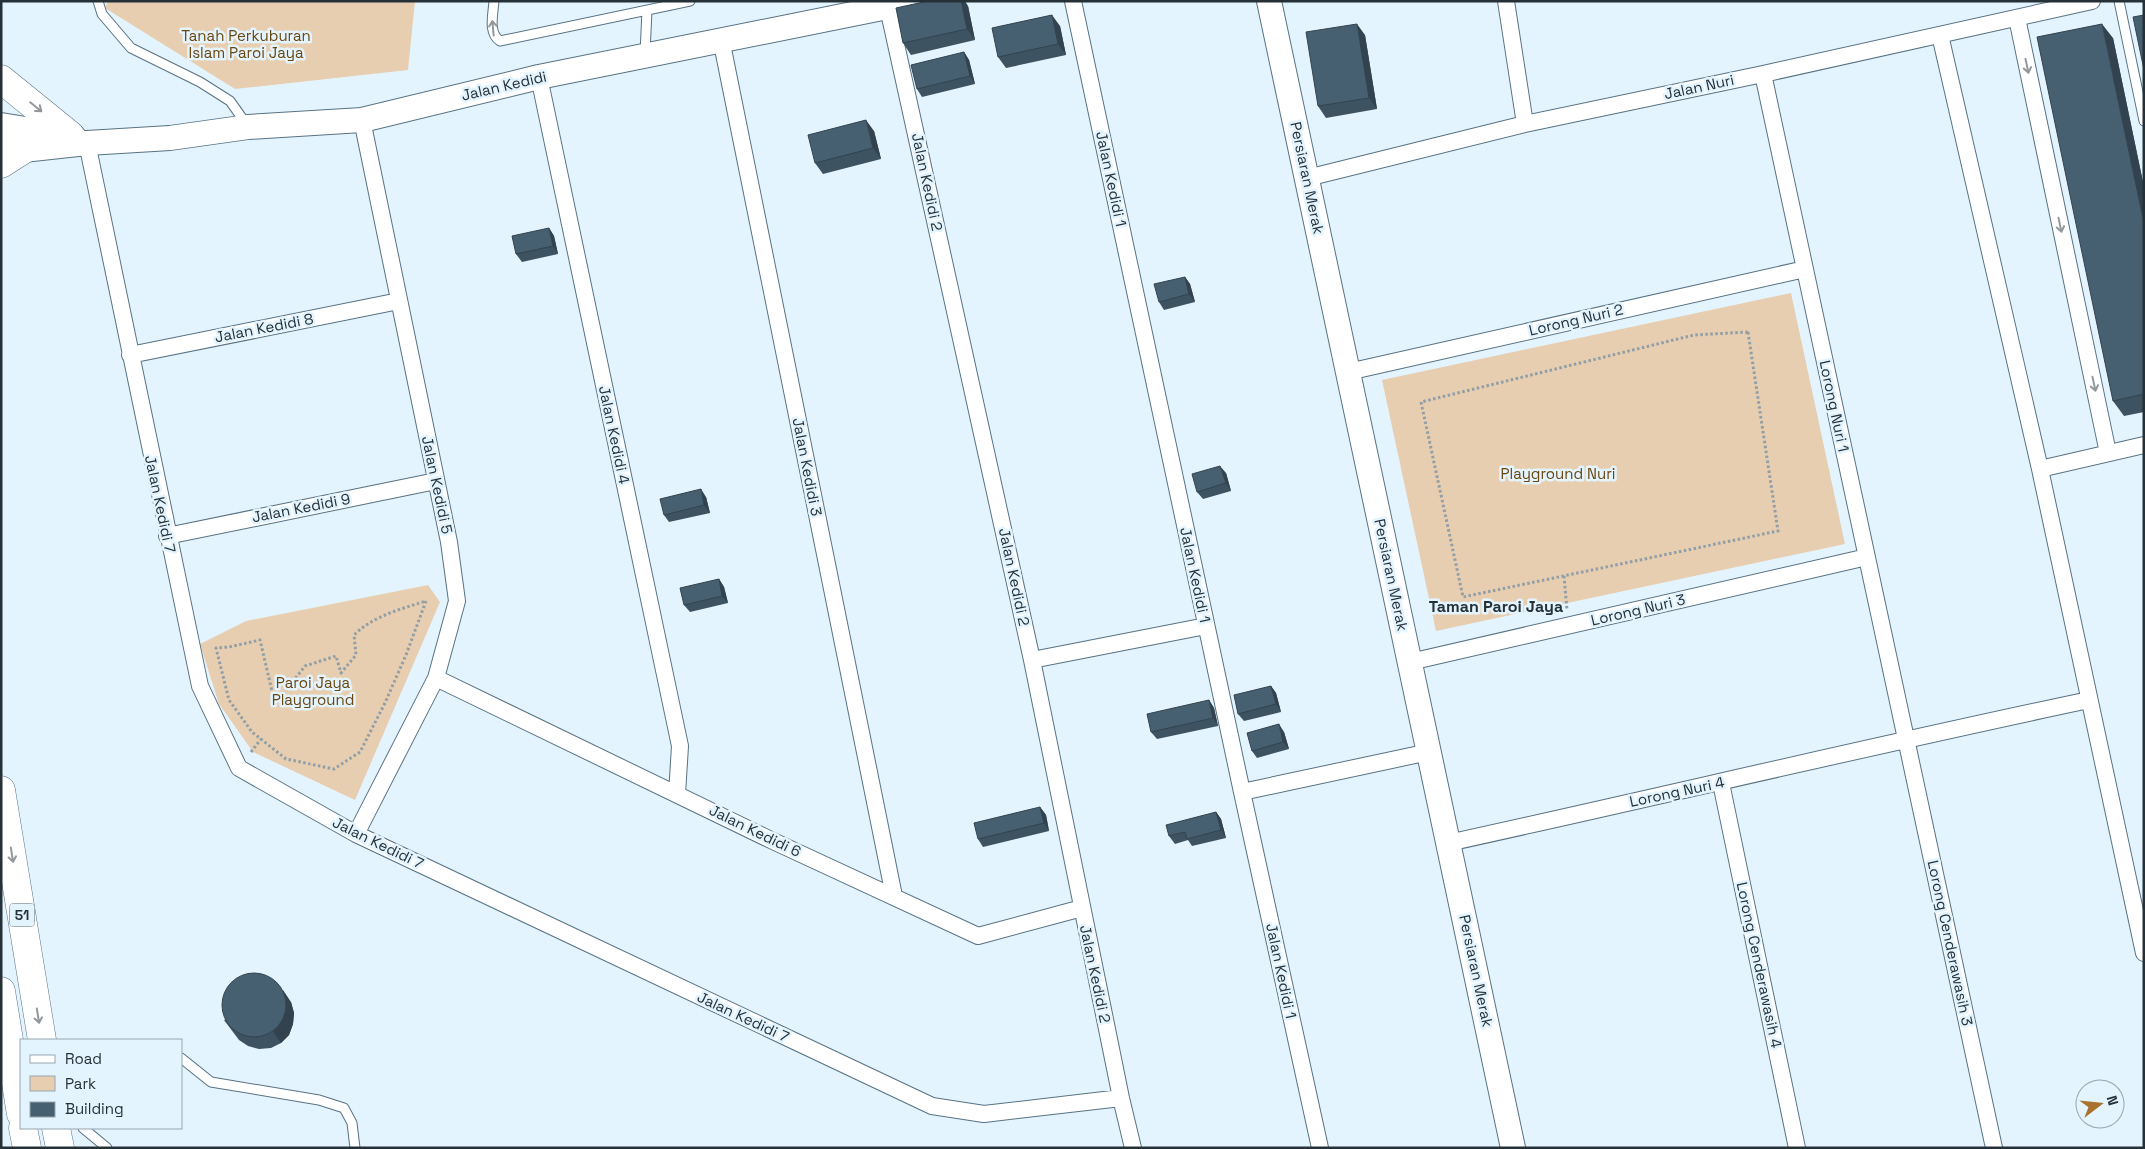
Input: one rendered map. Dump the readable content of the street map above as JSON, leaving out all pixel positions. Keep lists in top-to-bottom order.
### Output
{
  "streets": {
    "highway": ["51"],
    "street": [
      "Jalan Kedidi",
      "Jalan Nuri",
      "Persiaran Merak",
      "Jalan Kedidi 1",
      "Jalan Kedidi 2",
      "Lorong Nuri 2",
      "Jalan Kedidi 8",
      "Lorong Nuri 1",
      "Jalan Kedidi 4",
      "Jalan Kedidi 3",
      "Jalan Kedidi 5",
      "Jalan Kedidi 7",
      "Jalan Kedidi 9",
      "Lorong Nuri 3",
      "Lorong Nuri 4",
      "Jalan Kedidi 6",
      "Lorong Cenderawasih 3",
      "Lorong Cenderawasih 4"
    ]
  },
  "crossings": [
    ["Jalan Kedidi", "Jalan Kedidi 2"],
    ["Jalan Kedidi", "Jalan Kedidi 4"],
    ["Jalan Kedidi", "Jalan Kedidi 3"],
    ["Jalan Kedidi", "Jalan Kedidi 5"],
    ["Jalan Kedidi", "Jalan Kedidi 7"],
    ["Jalan Nuri", "Persiaran Merak"],
    ["Jalan Nuri", "Lorong Nuri 1"],
    ["Persiaran Merak", "Lorong Nuri 2"],
    ["Persiaran Merak", "Lorong Nuri 3"],
    ["Persiaran Merak", "Lorong Nuri 4"],
    ["Jalan Kedidi 2", "Jalan Kedidi 7"],
    ["Jalan Kedidi 2", "Jalan Kedidi 6"],
    ["Lorong Nuri 2", "Lorong Nuri 1"],
    ["Jalan Kedidi 8", "Jalan Kedidi 5"],
    ["Jalan Kedidi 8", "Jalan Kedidi 7"],
    ["Lorong Nuri 1", "Lorong Nuri 3"],
    ["Lorong Nuri 1", "Lorong Nuri 4"],
    ["Lorong Nuri 1", "Lorong Cenderawasih 3"],
    ["Jalan Kedidi 4", "Jalan Kedidi 6"],
    ["Jalan Kedidi 3", "Jalan Kedidi 6"],
    ["Jalan Kedidi 5", "Jalan Kedidi 7"],
    ["Jalan Kedidi 5", "Jalan Kedidi 9"],
    ["Jalan Kedidi 5", "Jalan Kedidi 6"],
    ["Jalan Kedidi 7", "Jalan Kedidi 9"],
    ["Lorong Nuri 4", "Lorong Cenderawasih 3"],
    ["Lorong Nuri 4", "Lorong Cenderawasih 4"]
  ],
  "districts": ["Taman Paroi Jaya"],
  "parks": ["Tanah Perkuburan Islam Paroi Jaya", "Playground Nuri", "Paroi Jaya Playground"],
  "legend": ["Road", "Park", "Building"],
  "north": "right"
}
